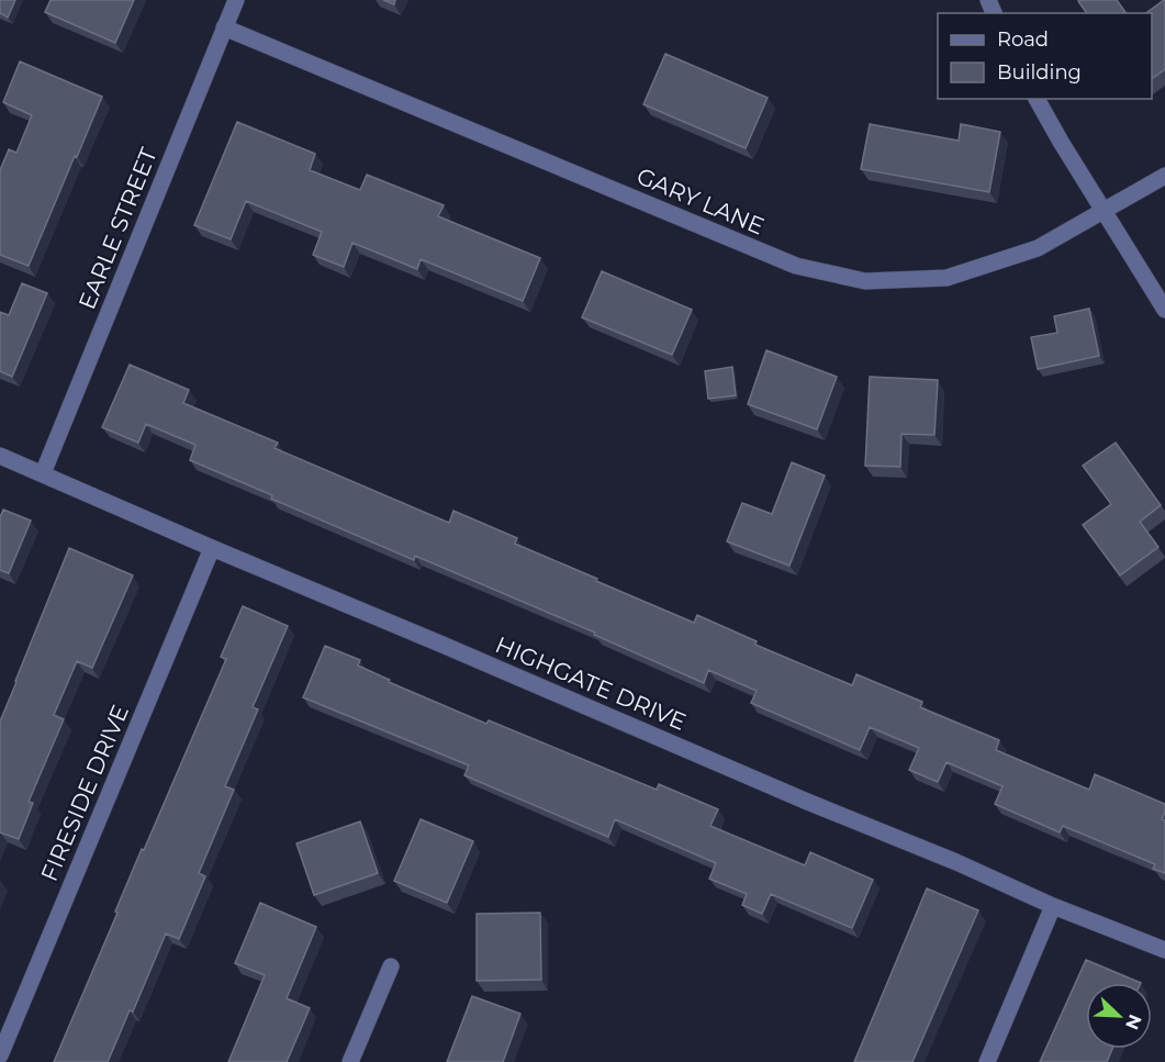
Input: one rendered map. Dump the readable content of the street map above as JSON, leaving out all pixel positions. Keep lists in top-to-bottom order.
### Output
{
  "streets": {
    "street": [
      "GARY LANE",
      "EARLE STREET",
      "HIGHGATE DRIVE",
      "FIRESIDE DRIVE"
    ]
  },
  "crossings": [
    ["GARY LANE", "EARLE STREET"],
    ["EARLE STREET", "HIGHGATE DRIVE"],
    ["HIGHGATE DRIVE", "FIRESIDE DRIVE"]
  ],
  "legend": ["Road", "Building"],
  "north": "bottom right"
}
